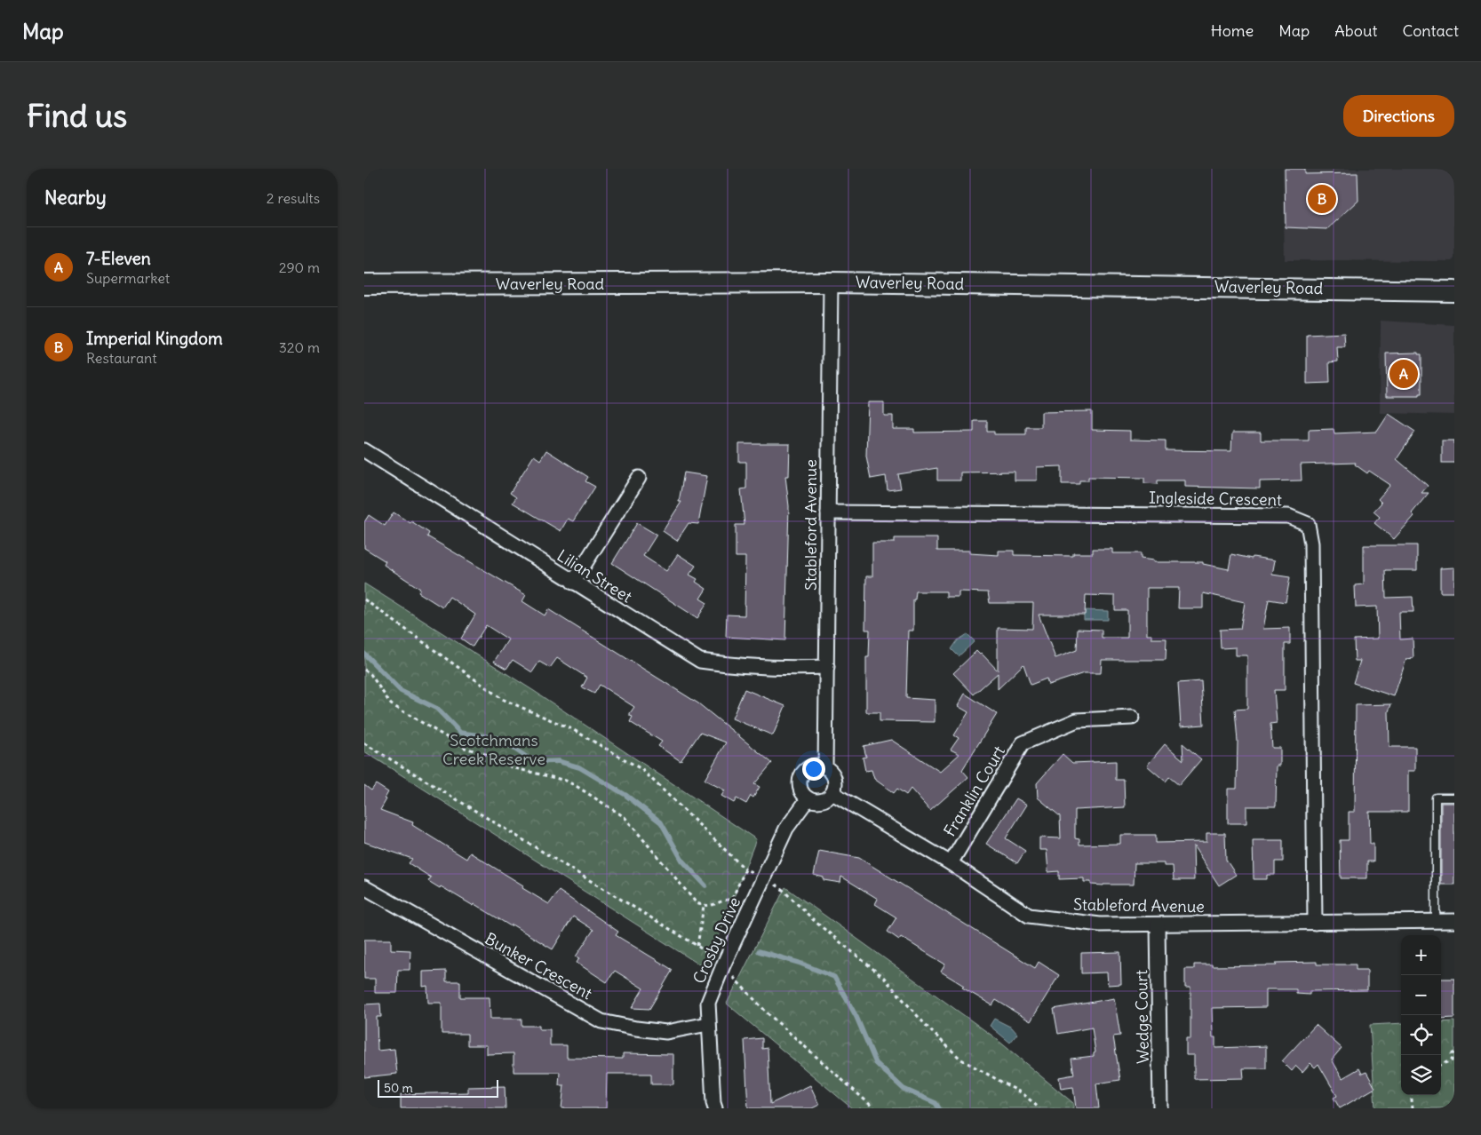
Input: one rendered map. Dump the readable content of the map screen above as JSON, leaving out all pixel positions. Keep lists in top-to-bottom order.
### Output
{
  "streets": {
    "main road": ["Waverley Road"],
    "street": [
      "Ingleside Crescent",
      "Stableford Avenue",
      "Lilian Street",
      "Franklin Court",
      "Crosby Drive",
      "Bunker Crescent",
      "Wedge Court"
    ]
  },
  "crossings": [
    ["Waverley Road", "Stableford Avenue"],
    ["Ingleside Crescent", "Stableford Avenue"],
    ["Stableford Avenue", "Lilian Street"],
    ["Stableford Avenue", "Franklin Court"],
    ["Stableford Avenue", "Crosby Drive"],
    ["Stableford Avenue", "Wedge Court"],
    ["Crosby Drive", "Bunker Crescent"]
  ],
  "parks": ["Scotchmans Creek Reserve"],
  "scale_bar": "50 m",
  "page": {
    "header": "Map",
    "nav": [
      "Home",
      "Map",
      "About",
      "Contact"
    ],
    "buttons": "Directions",
    "title": "Find us",
    "heading": ["Nearby", "2 results"],
    "pins": ["B", "A"],
    "list": [
      {
        "mark": "A",
        "name": "7-Eleven",
        "note": "Supermarket",
        "value": "290 m"
      },
      {
        "mark": "B",
        "name": "Imperial Kingdom",
        "note": "Restaurant",
        "value": "320 m"
      }
    ],
    "map_buttons": ["+", "−"],
    "scale": "50 m"
  }
}
